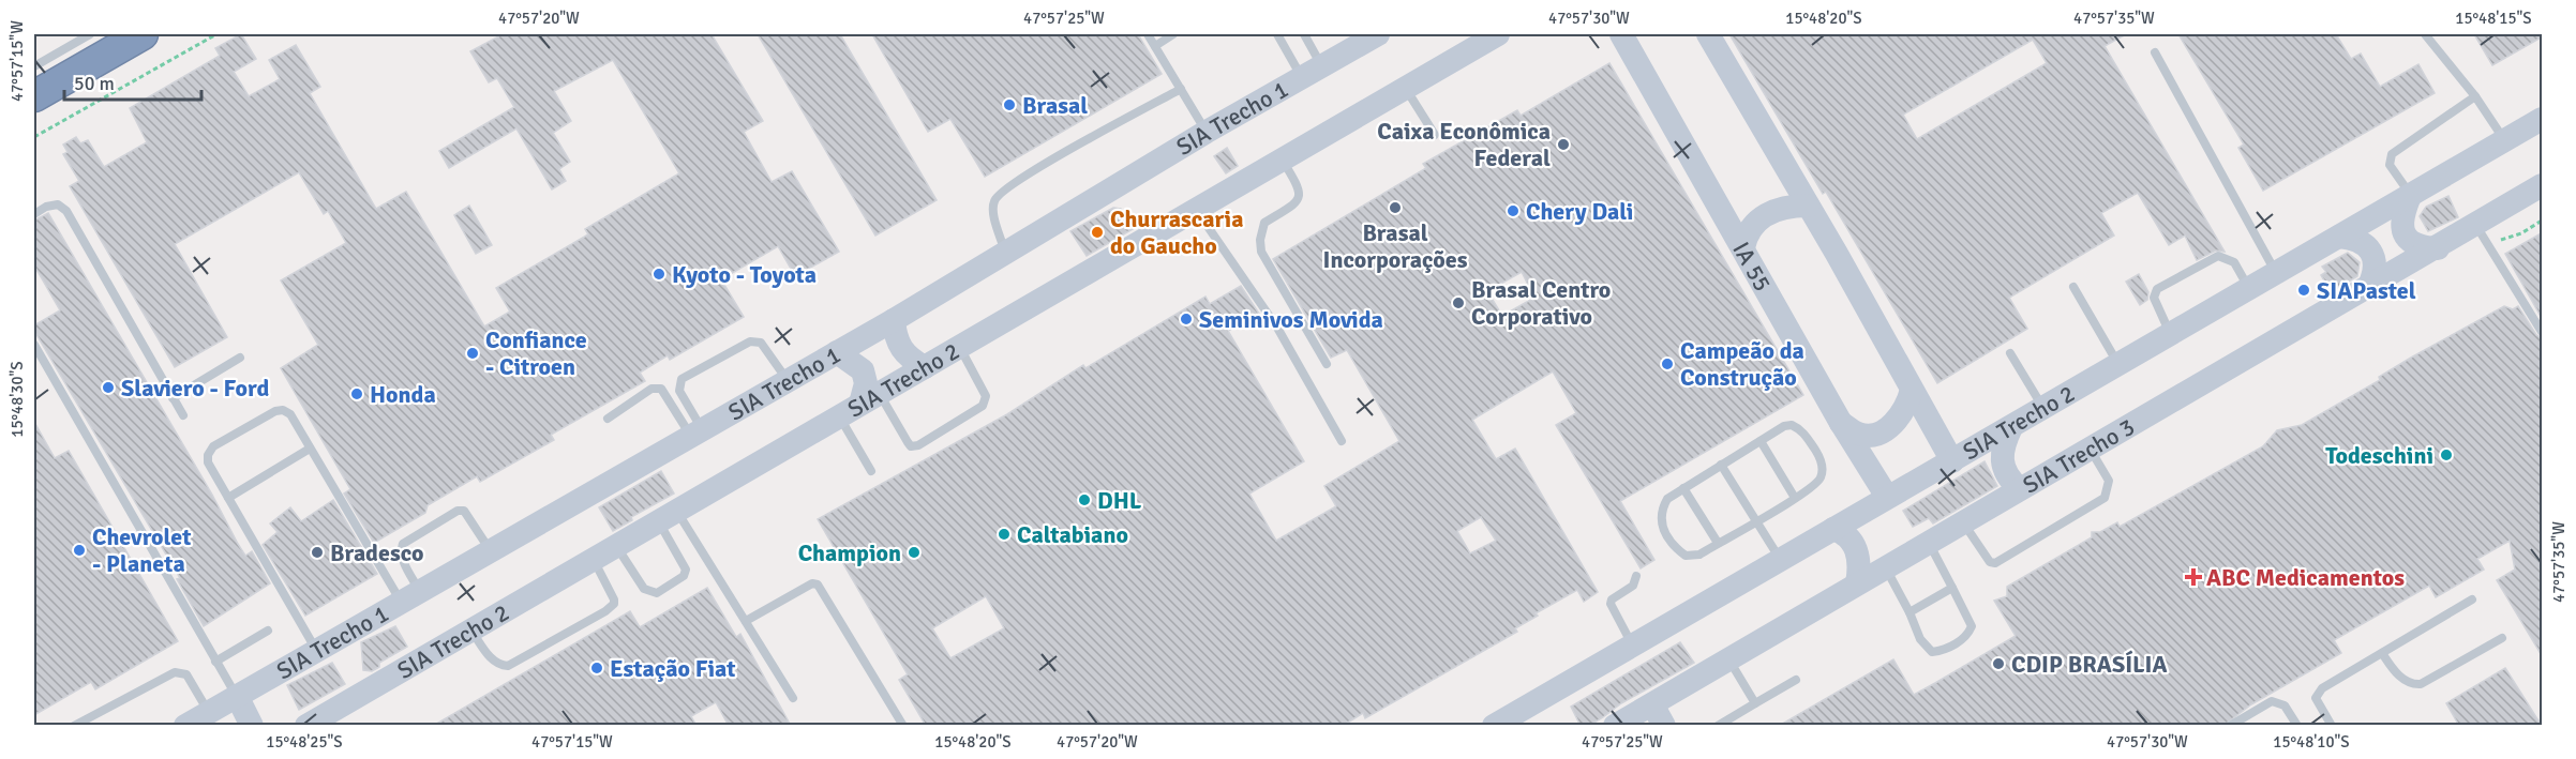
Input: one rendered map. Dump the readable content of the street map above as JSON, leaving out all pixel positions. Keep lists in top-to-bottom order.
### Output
{
  "streets": {
    "main road": [
      "SIA Trecho 1",
      "IA 55",
      "SIA Trecho 2",
      "SIA Trecho 3"
    ]
  },
  "crossings": [
    ["IA 55", "SIA Trecho 2"]
  ],
  "places": {
    "other": [
      "Brasal",
      "Caixa Econômica Federal",
      "Brasal Incorporações",
      "Chery Dali",
      "Churrascaria do Gaucho",
      "Kyoto - Toyota",
      "SIAPastel",
      "Brasal Centro Corporativo",
      "Seminivos Movida",
      "Confiance - Citroen",
      "Campeão da Construção",
      "Slaviero - Ford",
      "Honda",
      "Todeschini",
      "DHL",
      "Caltabiano",
      "Chevrolet - Planeta",
      "Bradesco",
      "Champion",
      "CDIP BRASÍLIA",
      "Estação Fiat"
    ],
    "health": ["ABC Medicamentos"]
  },
  "scale_bar": "50 m",
  "coordinates": [
    "47°57'20\"W",
    "47°57'25\"W",
    "47°57'30\"W",
    "15°48'20\"S",
    "47°57'35\"W",
    "15°48'15\"S",
    "47°57'15\"W",
    "15°48'30\"S",
    "15°48'25\"S",
    "15°48'10\"S"
  ]
}
